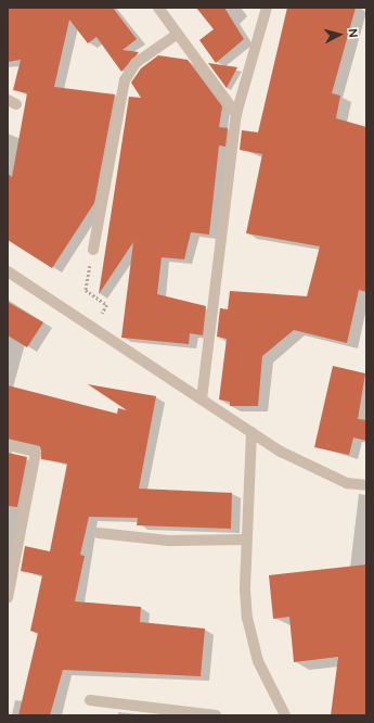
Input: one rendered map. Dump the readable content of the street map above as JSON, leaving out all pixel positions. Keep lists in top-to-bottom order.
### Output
{
  "north": "right"
}
